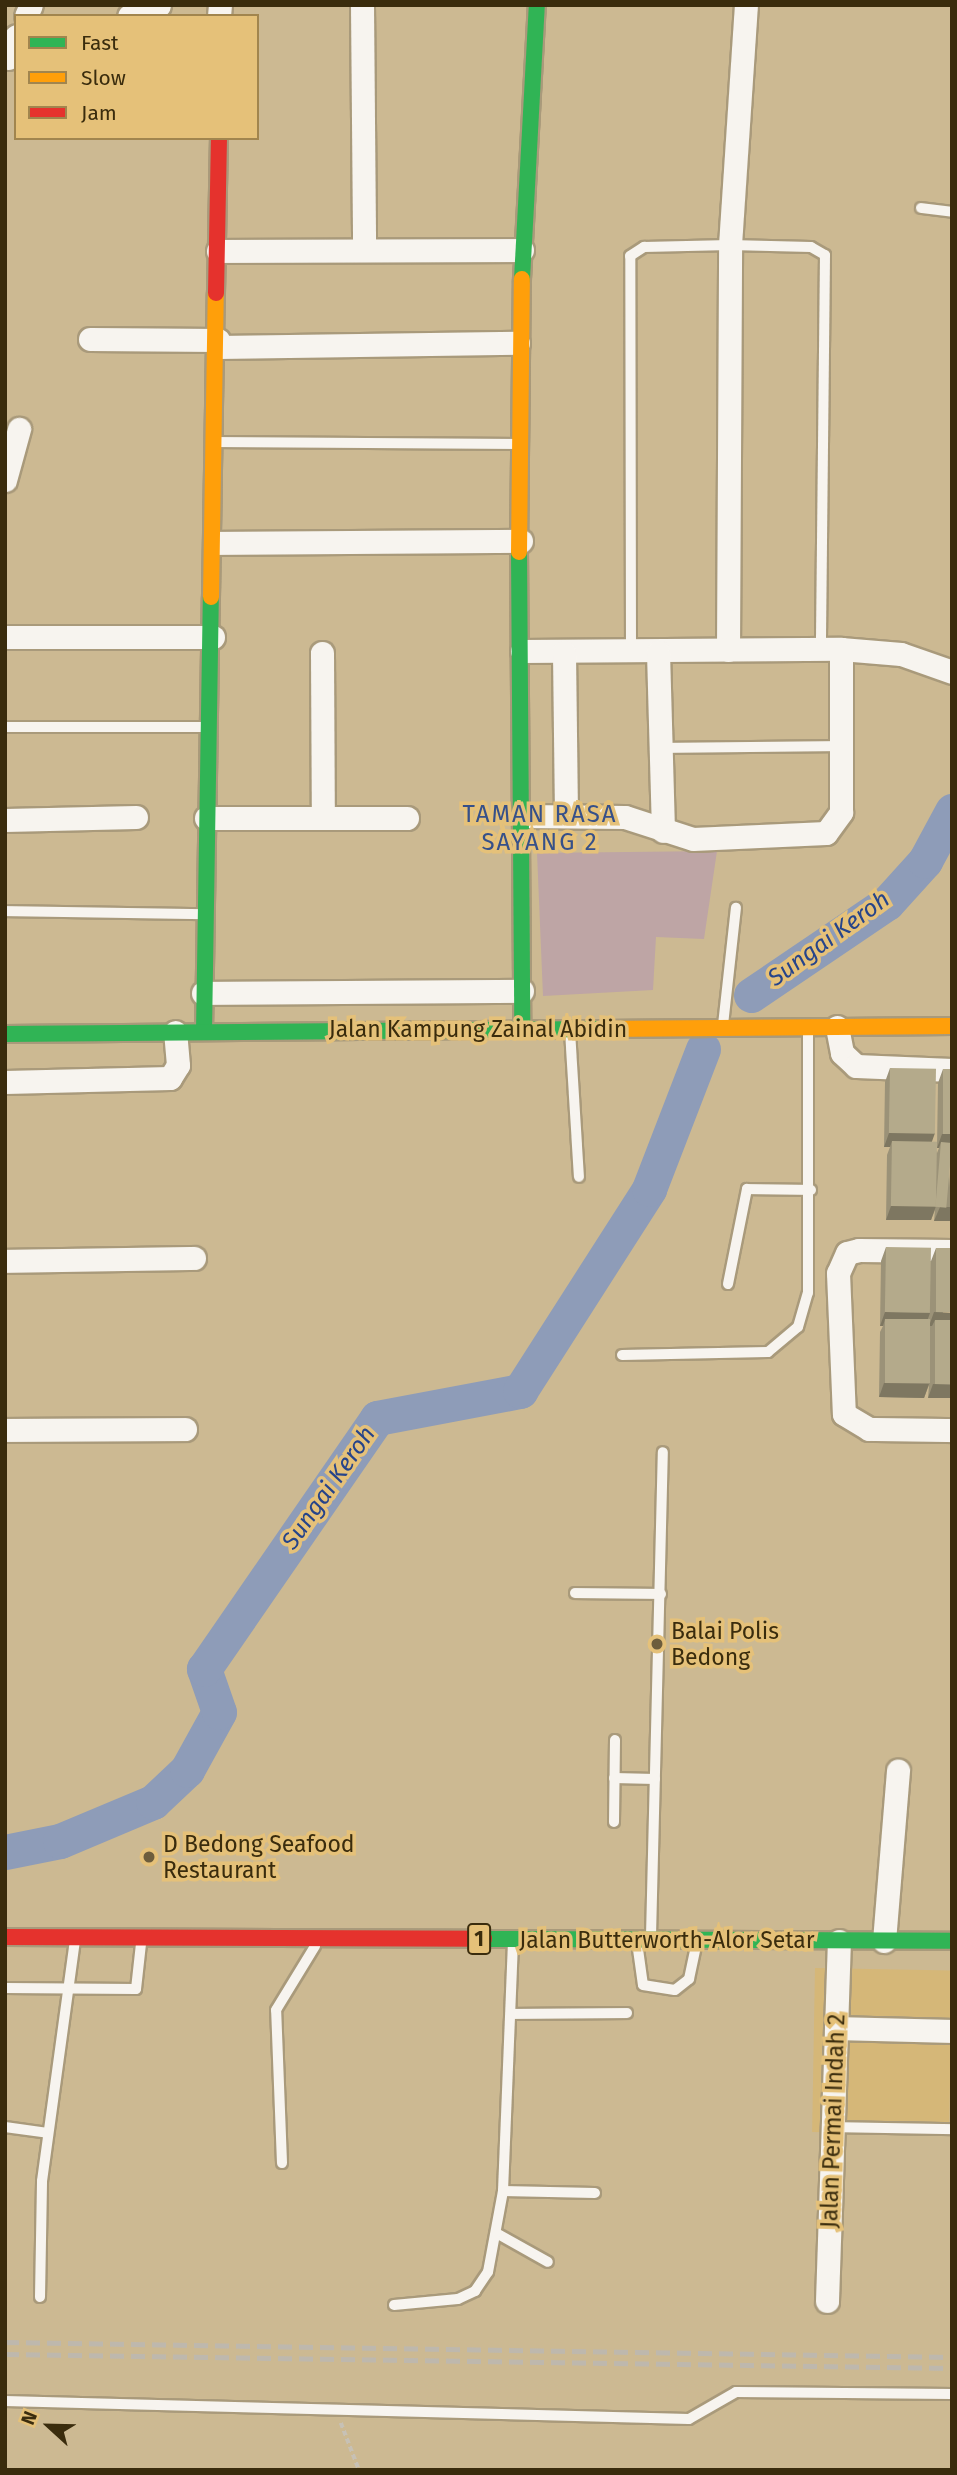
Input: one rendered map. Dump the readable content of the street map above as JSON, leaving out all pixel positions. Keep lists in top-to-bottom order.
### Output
{
  "streets": {
    "street": [
      "Jalan Kampung Zainal Abidin",
      "1",
      "Jalan Butterworth-Alor Setar",
      "Jalan Permai Indah 2"
    ]
  },
  "crossings": [
    ["Jalan Butterworth-Alor Setar", "Jalan Permai Indah 2"]
  ],
  "districts": ["TAMAN RASA SAYANG 2"],
  "water": ["Sungai Keroh"],
  "places": ["Balai Polis Bedong", "D Bedong Seafood Restaurant"],
  "legend": ["Fast", "Slow", "Jam"],
  "north": "left"
}
